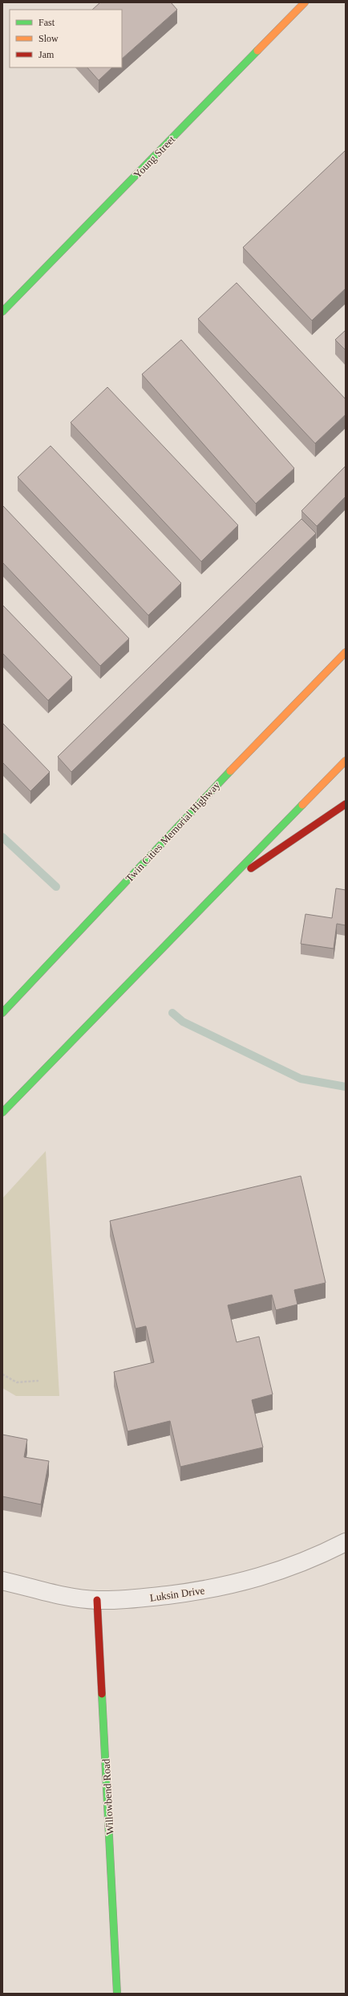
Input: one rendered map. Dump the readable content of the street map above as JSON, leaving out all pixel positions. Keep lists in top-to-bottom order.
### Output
{
  "streets": {
    "main road": ["Young Street", "Twin Cities Memorial Highway", "Willowbend Road"],
    "street": ["Luksin Drive"]
  },
  "crossings": [
    ["Luksin Drive", "Willowbend Road"]
  ],
  "legend": ["Fast", "Slow", "Jam"]
}
